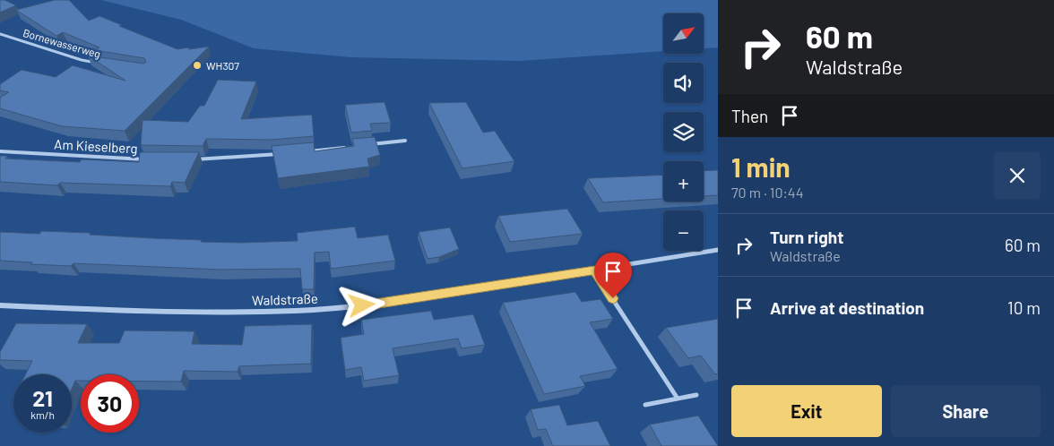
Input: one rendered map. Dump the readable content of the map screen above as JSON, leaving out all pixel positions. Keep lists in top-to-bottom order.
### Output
{
  "streets": {
    "street": ["Bornewasserweg", "Am Kieselberg", "Waldstraße"]
  },
  "places": ["WH307"],
  "north": "top right",
  "page": {
    "turn": ["60 m", "Waldstraße"],
    "map_buttons": ["+", "−"],
    "then": "Then",
    "heading": ["1 min", "70 m · 10:44"],
    "list": [
      {
        "name": "Turn right",
        "note": "Waldstraße",
        "value": "60 m"
      },
      {
        "name": "Arrive at destination",
        "value": "10 m"
      }
    ],
    "speed": "21 km/h",
    "limit": "30",
    "buttons": ["Exit", "Share"]
  }
}
